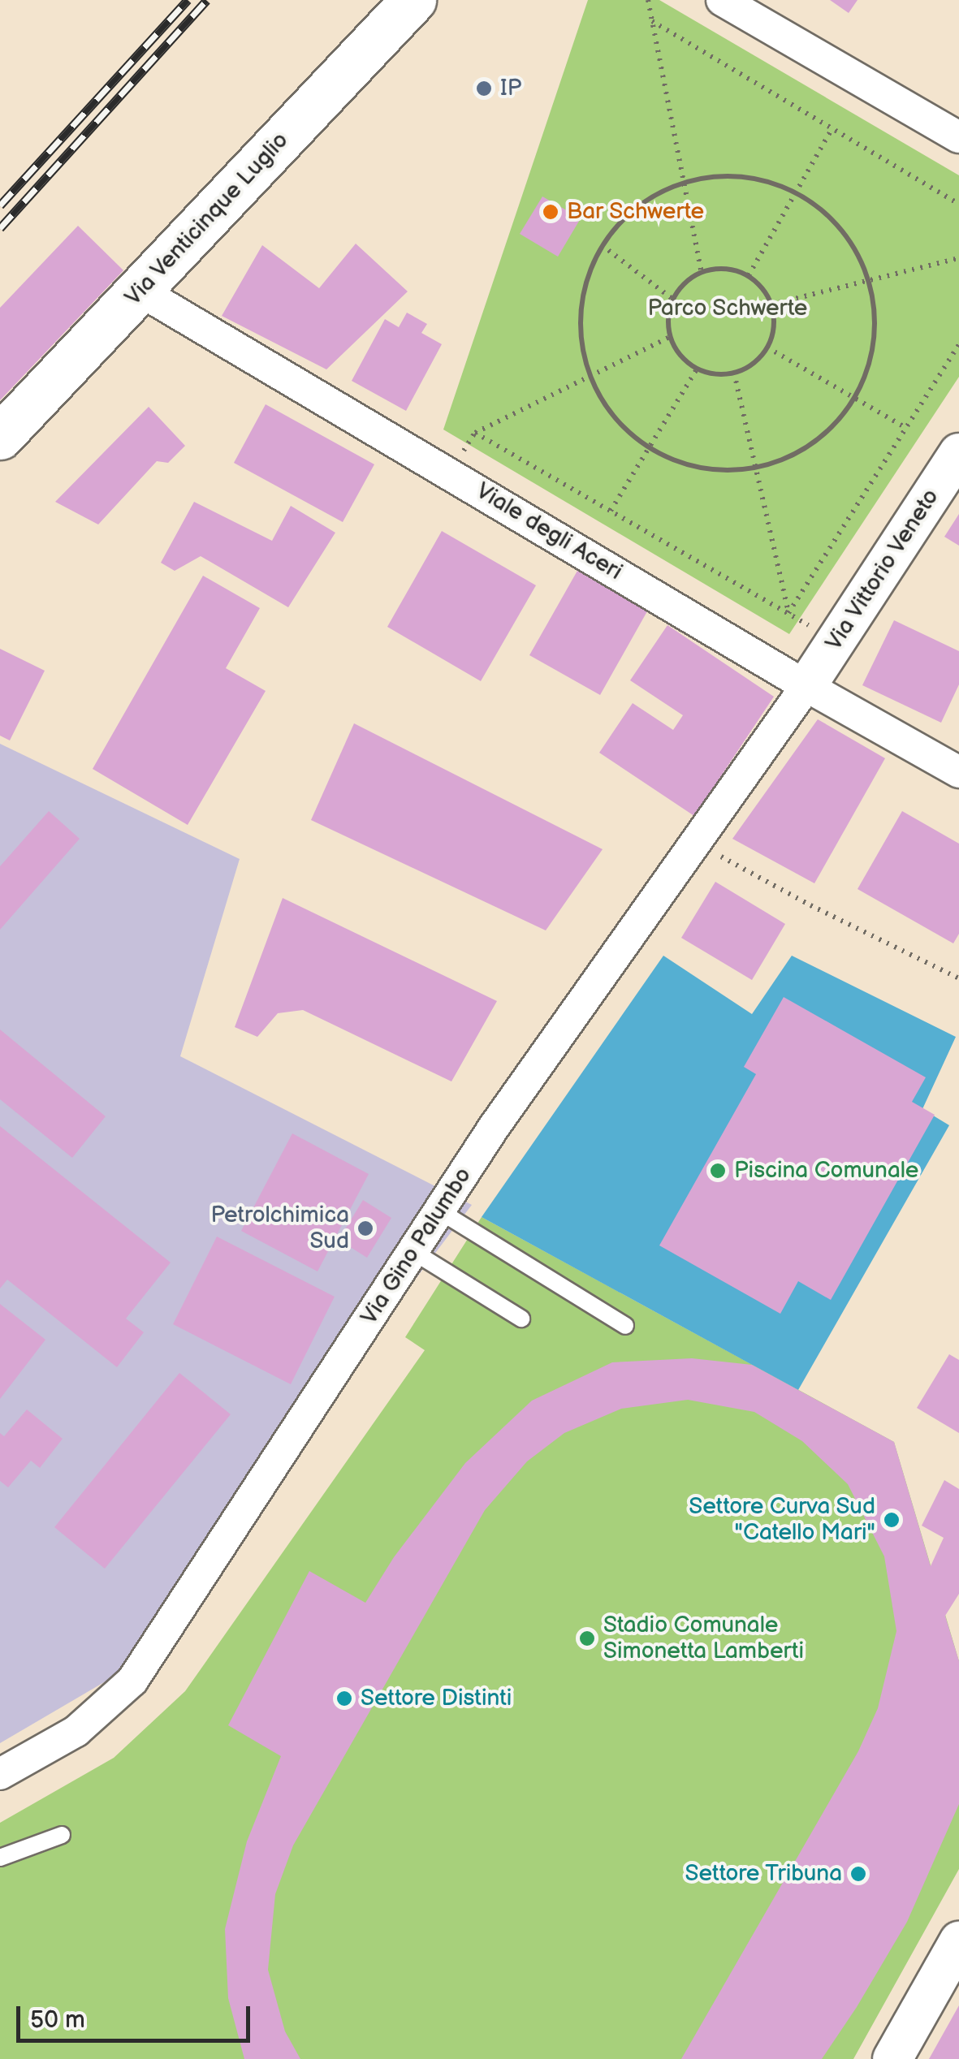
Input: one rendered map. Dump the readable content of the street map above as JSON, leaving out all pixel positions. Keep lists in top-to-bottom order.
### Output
{
  "streets": {
    "main road": ["Via Venticinque Luglio"],
    "street": ["Viale degli Aceri", "Via Vittorio Veneto", "Via Gino Palumbo"]
  },
  "crossings": [
    ["Via Venticinque Luglio", "Viale degli Aceri"],
    ["Viale degli Aceri", "Via Vittorio Veneto"],
    ["Viale degli Aceri", "Via Gino Palumbo"],
    ["Via Vittorio Veneto", "Via Gino Palumbo"]
  ],
  "parks": ["Parco Schwerte"],
  "places": [
    "IP",
    "Bar Schwerte",
    "Piscina Comunale",
    "Petrolchimica Sud",
    "Settore Curva Sud \"Catello Mari\"",
    "Stadio Comunale Simonetta Lamberti",
    "Settore Distinti",
    "Settore Tribuna"
  ],
  "scale_bar": "50 m"
}
